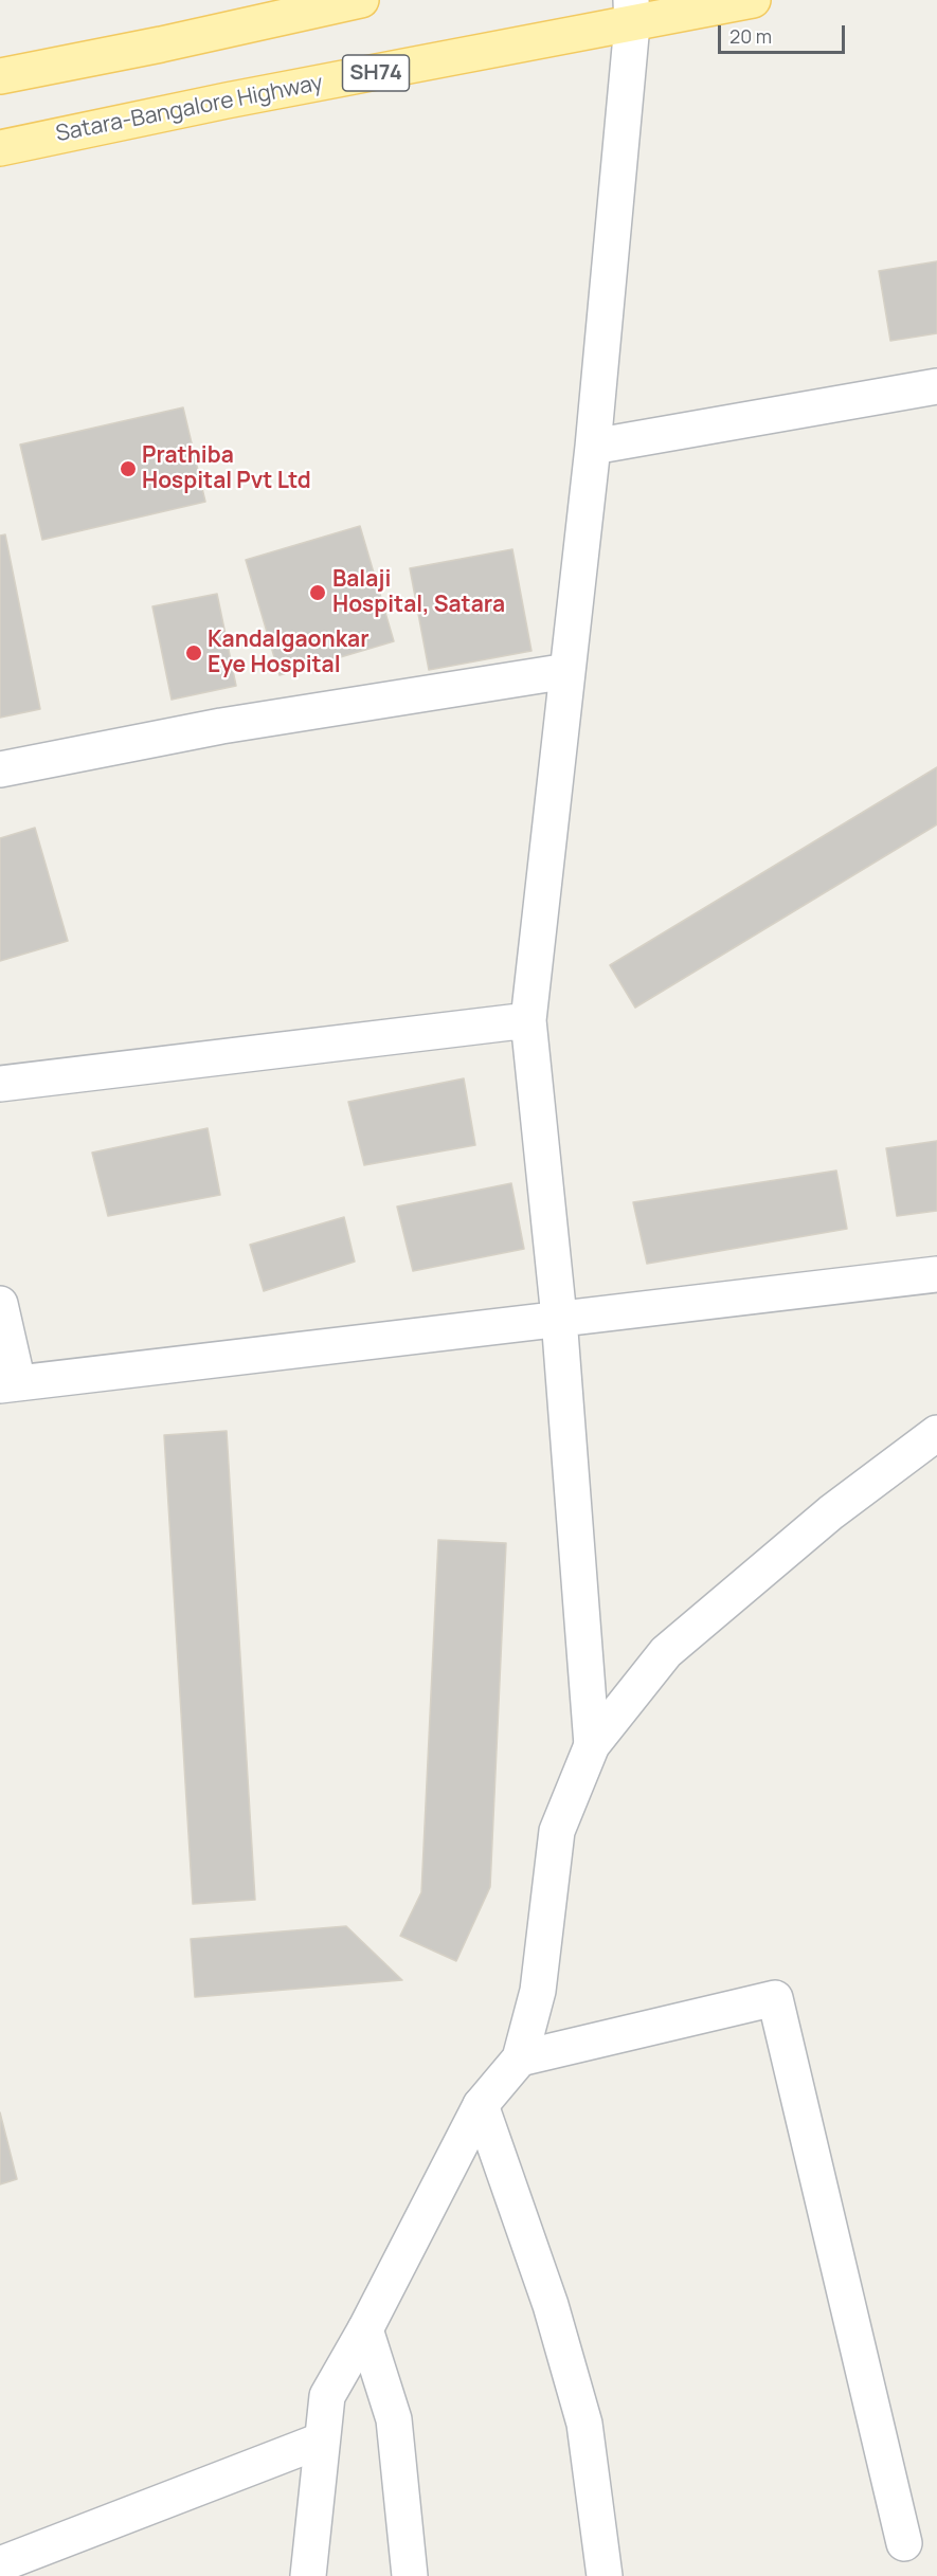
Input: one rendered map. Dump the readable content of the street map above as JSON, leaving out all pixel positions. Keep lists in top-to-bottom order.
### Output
{
  "streets": {
    "main road": ["SH74", "Satara-Bangalore Highway"]
  },
  "places": ["Prathiba Hospital Pvt Ltd", "Balaji Hospital, Satara", "Kandalgaonkar Eye Hospital"],
  "scale_bar": "20 m"
}
